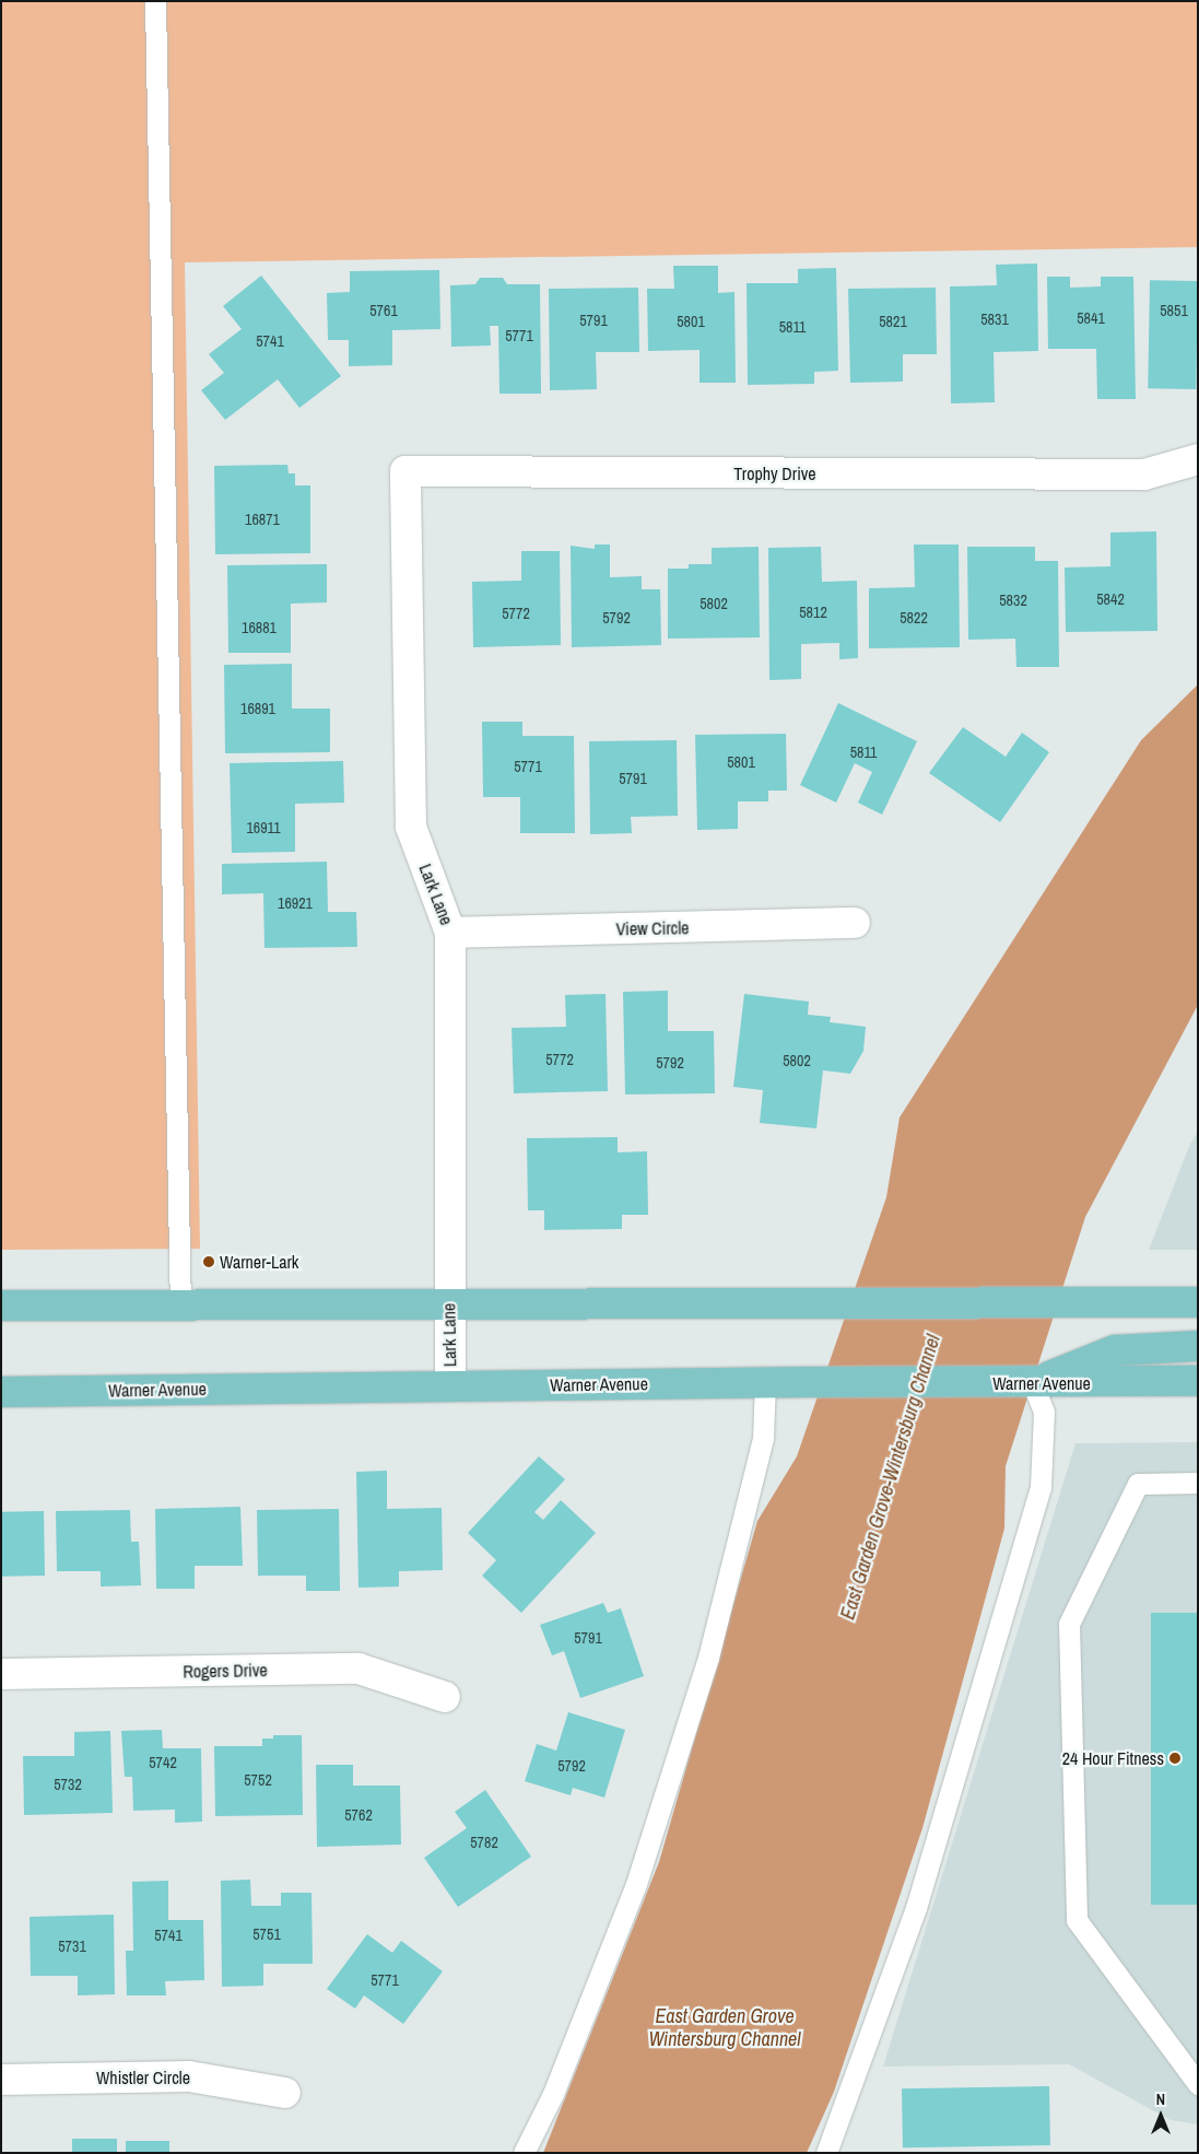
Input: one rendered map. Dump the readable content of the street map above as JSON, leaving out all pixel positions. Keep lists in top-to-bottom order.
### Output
{
  "streets": {
    "main road": ["Warner Avenue"],
    "street": [
      "Trophy Drive",
      "Lark Lane",
      "View Circle",
      "Rogers Drive",
      "Whistler Circle"
    ]
  },
  "crossings": [
    ["Trophy Drive", "Lark Lane"],
    ["Lark Lane", "View Circle"],
    ["Lark Lane", "Warner Avenue"]
  ],
  "water": ["East Garden Grove-Wintersburg Channel", "East Garden Grove Wintersburg Channel"],
  "places": ["Warner-Lark", "24 Hour Fitness"],
  "house_numbers": [
    "5761",
    "5851",
    "5841",
    "5831",
    "5791",
    "5801",
    "5821",
    "5811",
    "5771",
    "5741",
    "16871",
    "5842",
    "5832",
    "5802",
    "5812",
    "5772",
    "5792",
    "5822",
    "16881",
    "16891",
    "5811",
    "5801",
    "5771",
    "5791",
    "16911",
    "16921",
    "5772",
    "5802",
    "5792",
    "5791",
    "5742",
    "5792",
    "5752",
    "5732",
    "5762",
    "5782",
    "5751",
    "5741",
    "5731",
    "5771"
  ],
  "north": "top"
}
